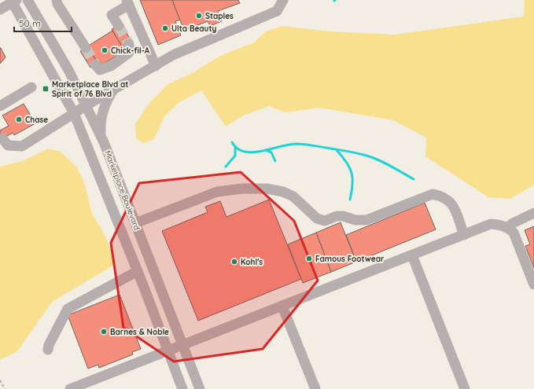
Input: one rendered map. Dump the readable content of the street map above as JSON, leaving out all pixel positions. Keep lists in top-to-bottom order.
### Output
{
  "streets": {
    "street": ["Marketplace Boulevard"]
  },
  "places": {
    "other": [
      "Staples",
      "Ulta Beauty",
      "Chick-fil-A",
      "Chase",
      "Famous Footwear",
      "Kohl's",
      "Barnes & Noble"
    ],
    "transit": ["Marketplace Blvd at Spirit of 76 Blvd"]
  },
  "scale_bar": "50 m"
}
